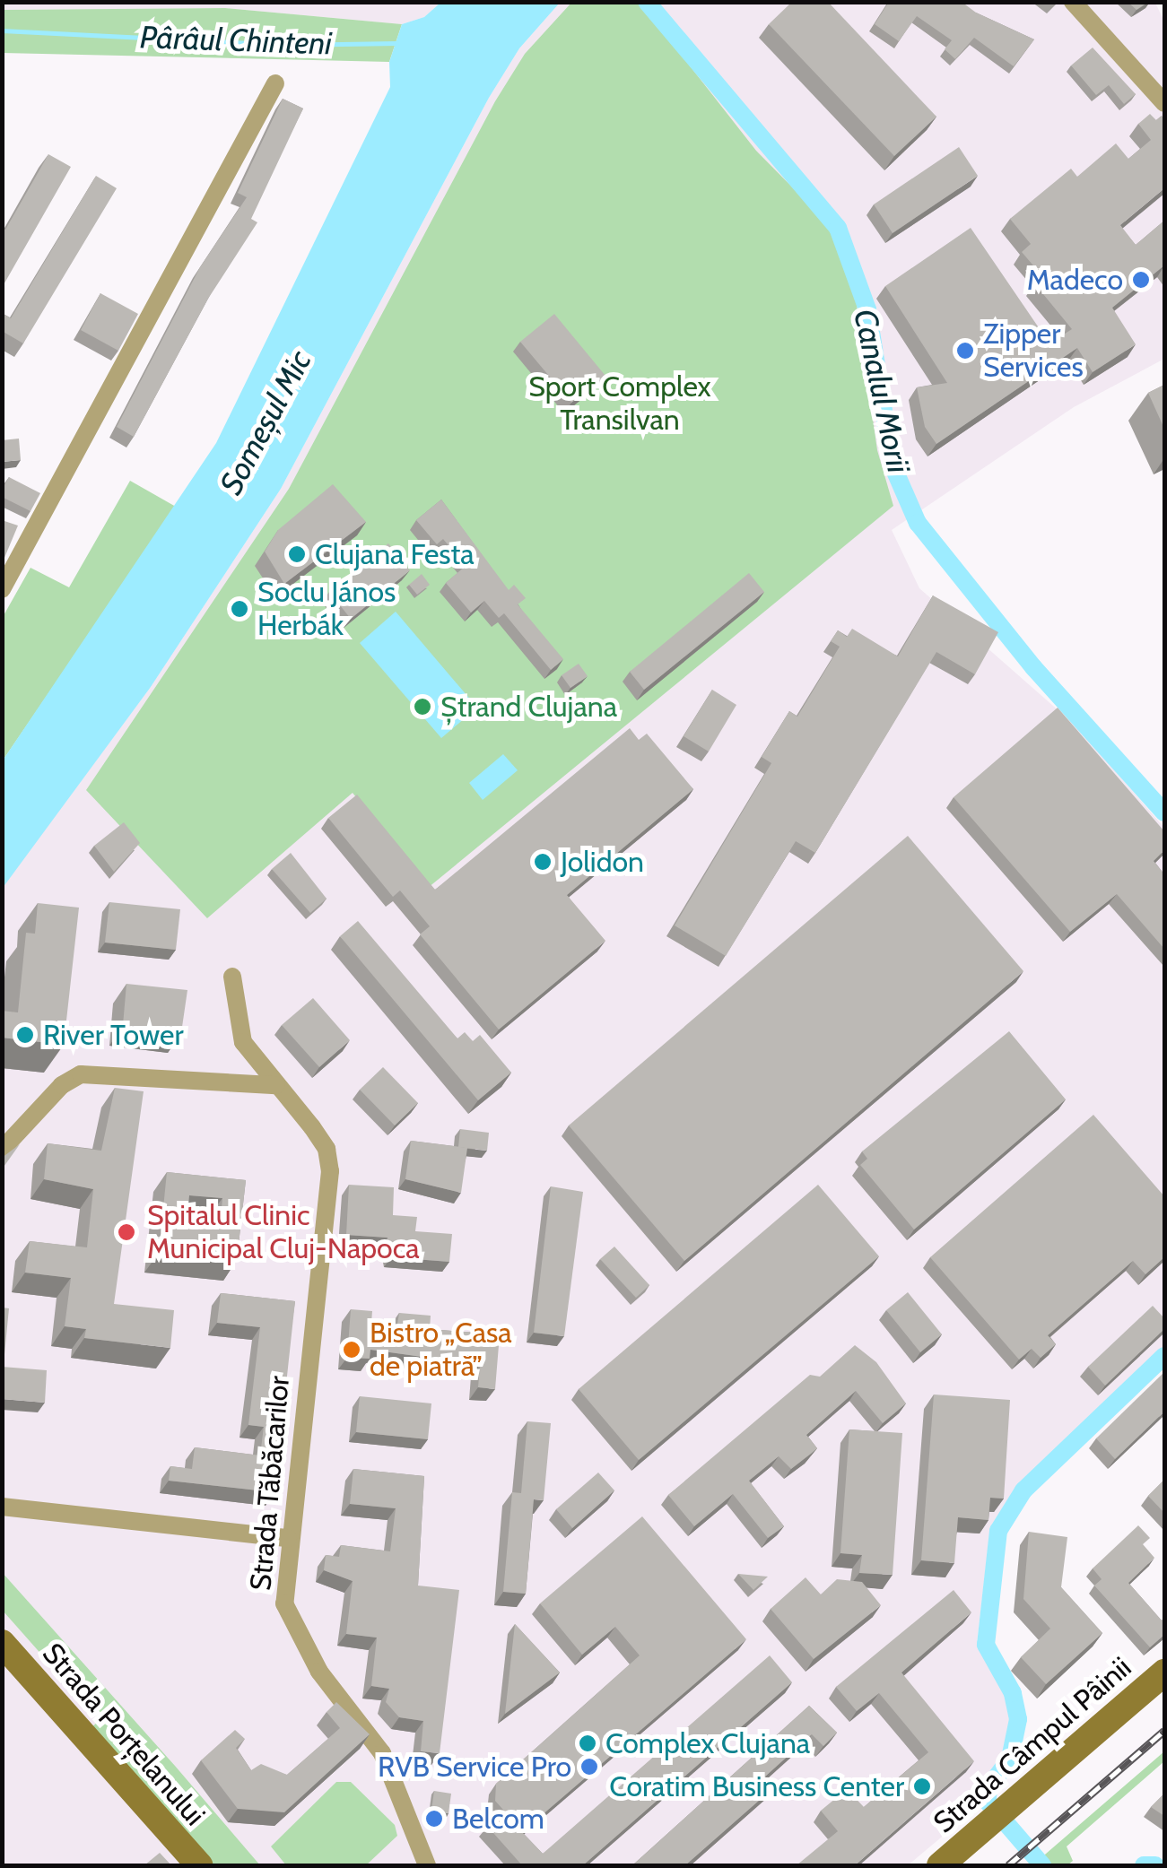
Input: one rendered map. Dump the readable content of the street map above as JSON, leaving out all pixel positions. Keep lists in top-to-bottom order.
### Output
{
  "streets": {
    "street": ["Strada Tăbăcarilor", "Strada Porțelanului", "Strada Câmpul Pâinii"]
  },
  "water": ["Pârâul Chinteni", "Canalul Morii", "Someșul Mic"],
  "parks": ["Sport Complex Transilvan"],
  "places": [
    "Madeco",
    "Zipper Services",
    "Clujana Festa",
    "Soclu János Herbák",
    "Ștrand Clujana",
    "Jolidon",
    "River Tower",
    "Spitalul Clinic Municipal Cluj-Napoca",
    "Bistro „Casa de piatră”",
    "Complex Clujana",
    "RVB Service Pro",
    "Coratim Business Center",
    "Belcom"
  ]
}
